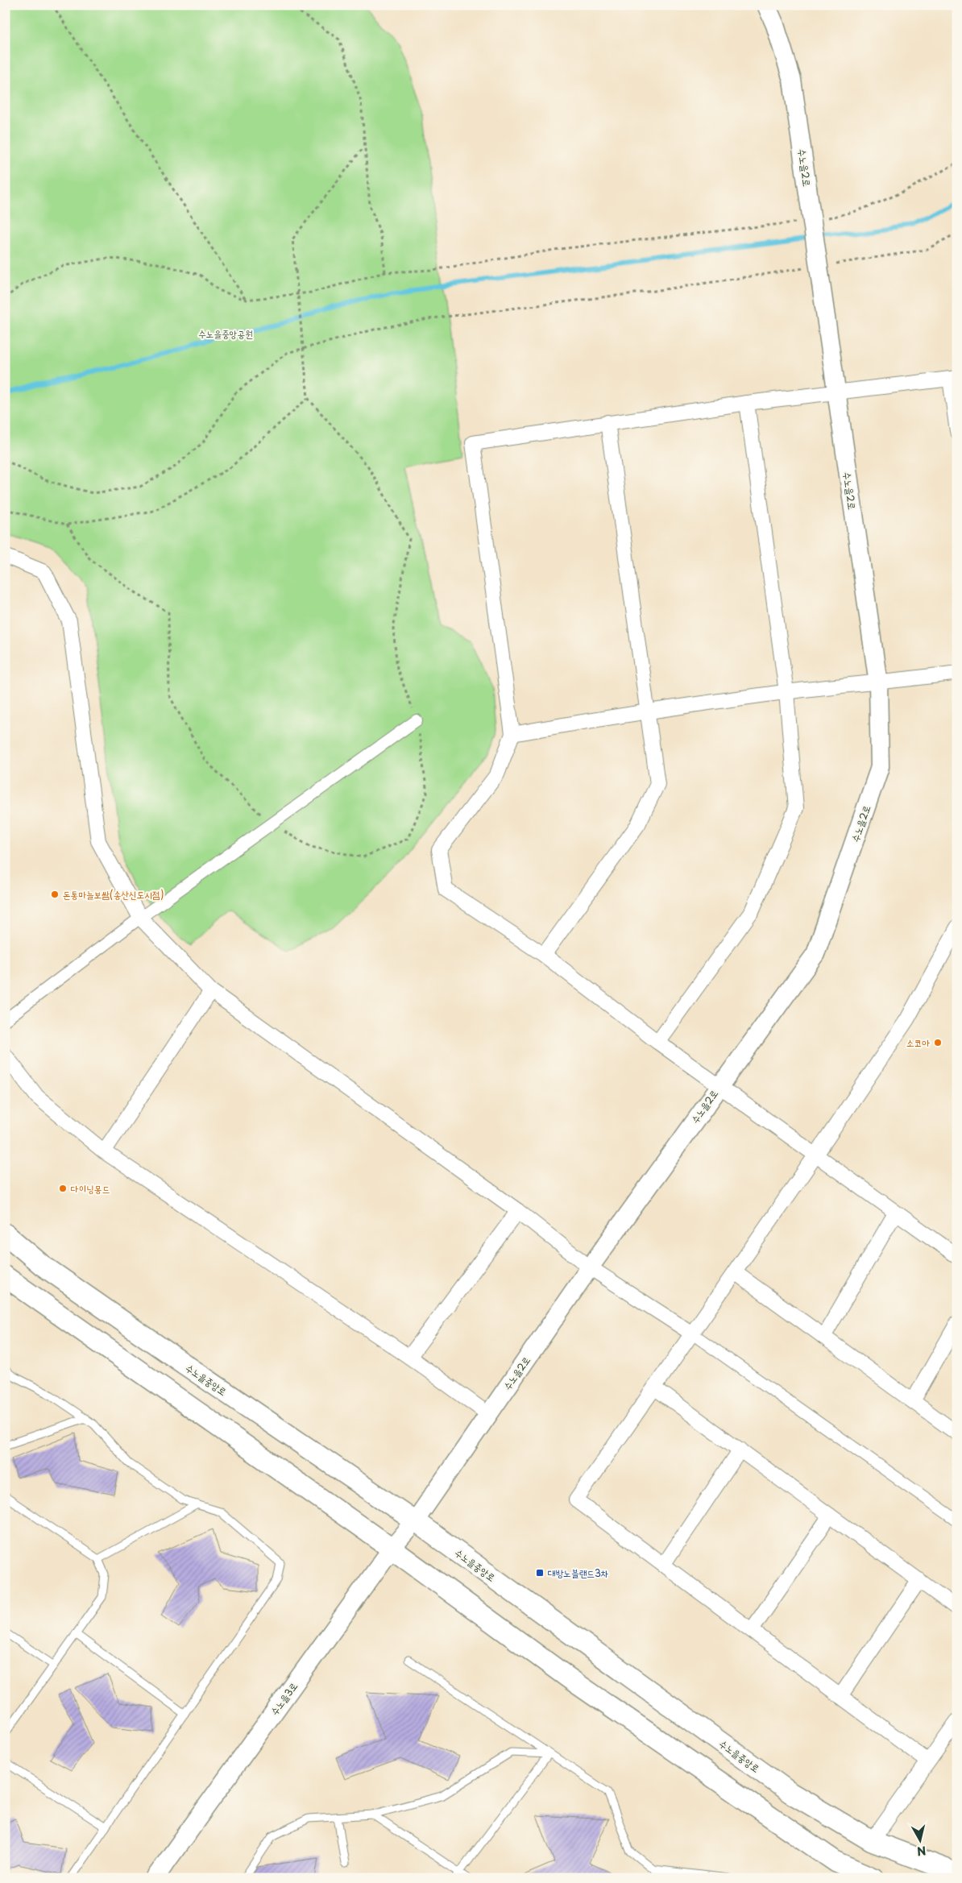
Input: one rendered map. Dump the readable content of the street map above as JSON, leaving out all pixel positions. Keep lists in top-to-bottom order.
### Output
{
  "streets": {
    "main road": ["수노을중앙로"],
    "street": ["수노을2로", "수노을3로"]
  },
  "crossings": [
    ["수노을2로", "수노을중앙로"],
    ["수노을2로", "수노을3로"],
    ["수노을중앙로", "수노을3로"]
  ],
  "parks": ["수노을중앙공원"],
  "places": {
    "other": ["돈통마늘보쌈(송산신도시점)", "소코아", "다이닝몽드"],
    "transit": ["대방노블랜드3차"]
  },
  "north": "bottom"
}
